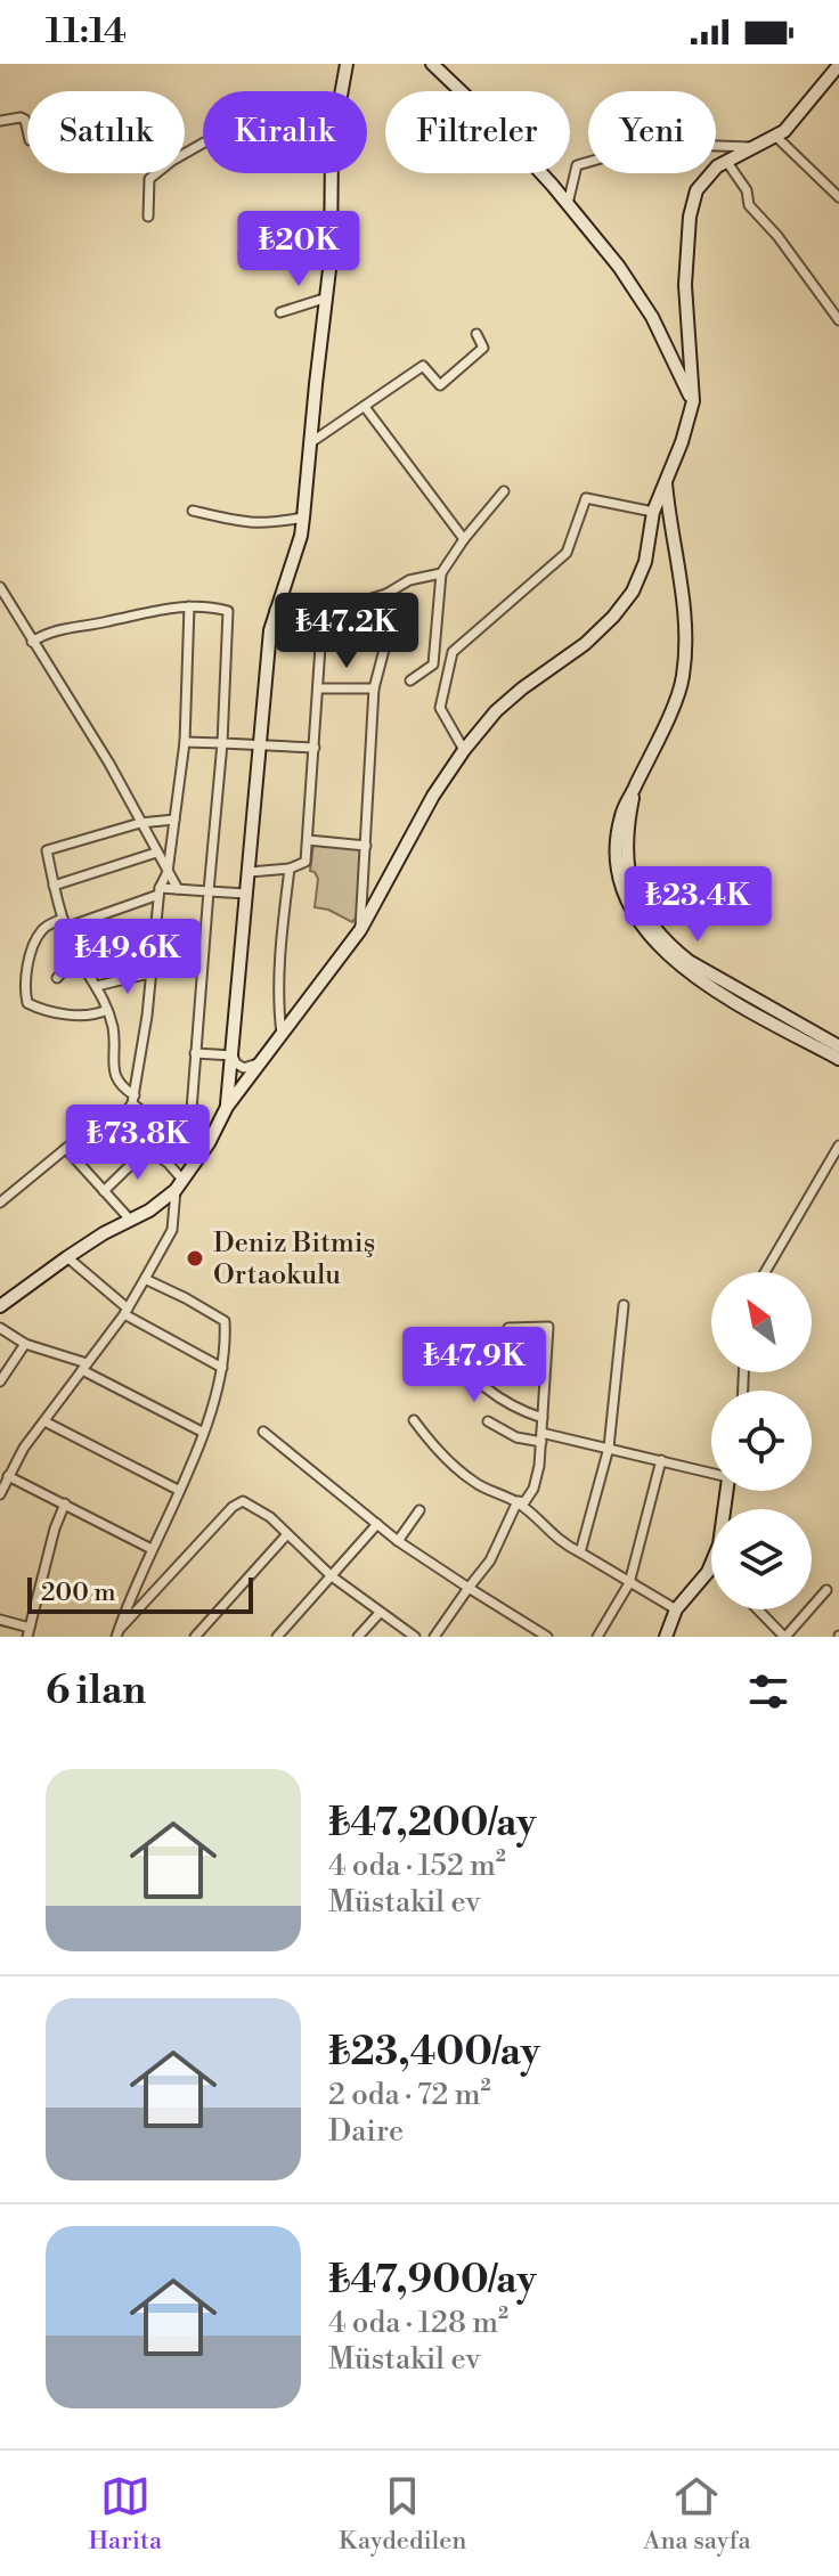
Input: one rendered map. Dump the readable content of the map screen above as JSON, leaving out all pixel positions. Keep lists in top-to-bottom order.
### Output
{
  "places": ["Deniz Bitmiş Ortaokulu"],
  "scale_bar": "200 m",
  "north": "top left",
  "page": {
    "status": "11:14",
    "chip": [
      "Satılık",
      "Kiralık",
      "Filtreler",
      "Yeni"
    ],
    "price": [
      "₺20K",
      "₺47.2K",
      "₺23.4K",
      "₺49.6K",
      "₺73.8K",
      "₺47.9K"
    ],
    "scale": "200 m",
    "heading": "6 ilan",
    "list": [
      {
        "name": "₺47,200/ay",
        "note": "4 oda · 152 m² · Müstakil ev"
      },
      {
        "name": "₺23,400/ay",
        "note": "2 oda · 72 m² · Daire"
      },
      {
        "name": "₺47,900/ay",
        "note": "4 oda · 128 m² · Müstakil ev"
      }
    ],
    "tabs": ["Harita", "Kaydedilen", "Ana sayfa"]
  }
}
